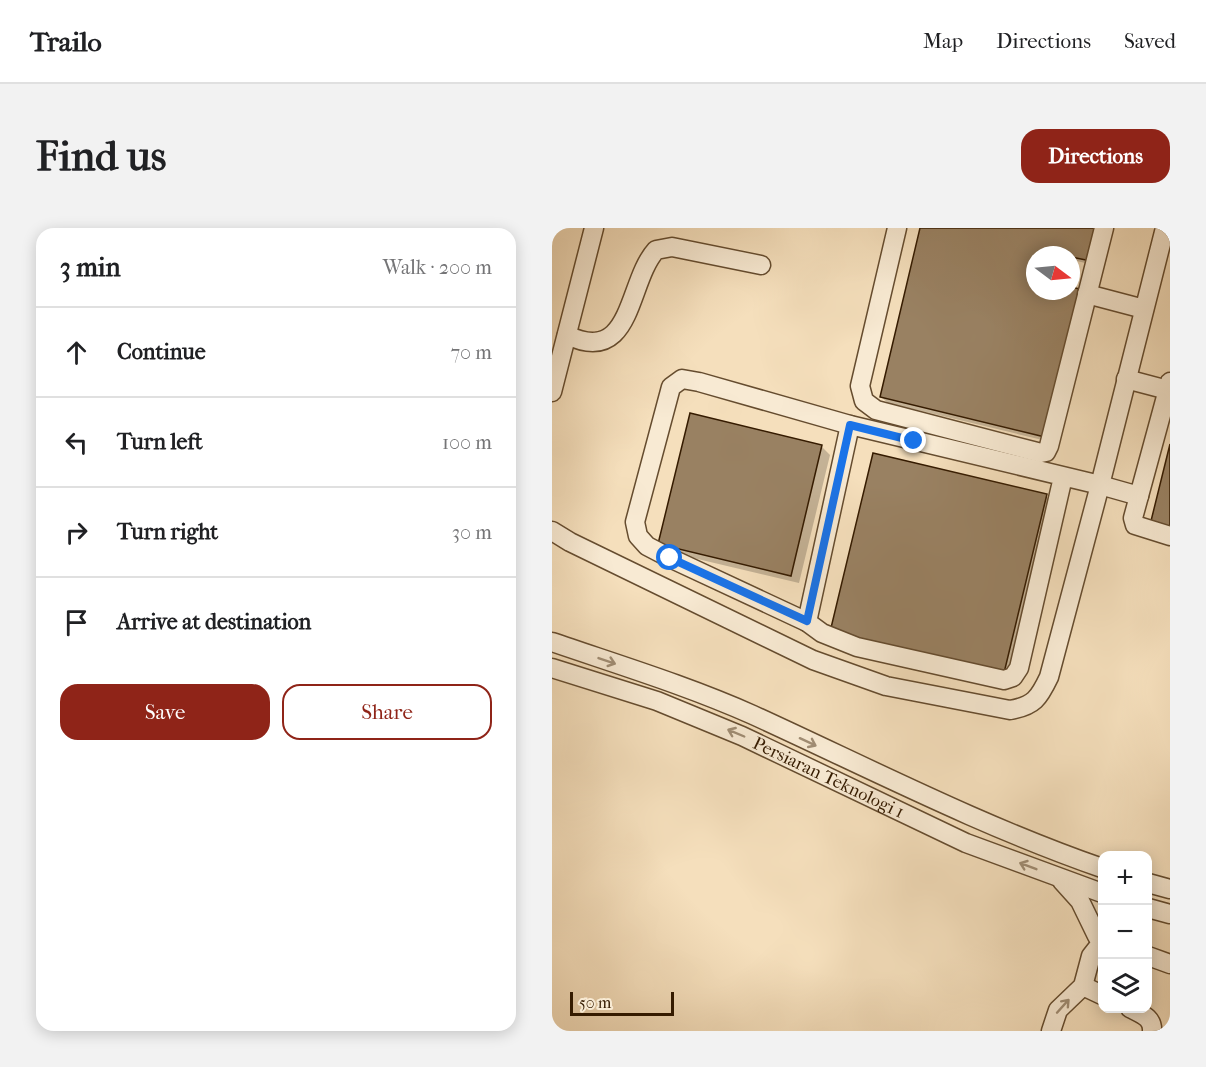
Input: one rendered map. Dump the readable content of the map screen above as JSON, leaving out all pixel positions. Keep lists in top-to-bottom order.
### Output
{
  "streets": {
    "street": ["Persiaran Teknologi 1"]
  },
  "scale_bar": "50 m",
  "north": "right",
  "page": {
    "header": "Trailo",
    "nav": ["Map", "Directions", "Saved"],
    "buttons": [
      "Directions",
      ["Save", "Share"]
    ],
    "title": "Find us",
    "heading": ["3 min", "Walk · 200 m"],
    "list": [
      ["Continue", "70 m"],
      ["Turn left", "100 m"],
      ["Turn right", "30 m"],
      "Arrive at destination"
    ],
    "map_buttons": ["+", "−"],
    "scale": "50 m"
  }
}
